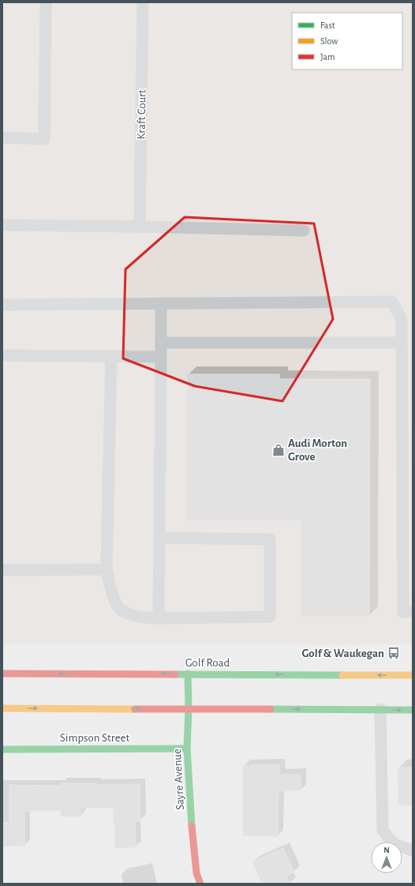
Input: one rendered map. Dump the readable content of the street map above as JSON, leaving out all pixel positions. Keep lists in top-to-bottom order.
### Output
{
  "streets": {
    "main road": ["Golf Road", "Simpson Street", "Sayre Avenue"],
    "lane": ["Kraft Court"]
  },
  "crossings": [
    ["Golf Road", "Sayre Avenue"],
    ["Simpson Street", "Sayre Avenue"]
  ],
  "places": {
    "shop": ["Audi Morton Grove"],
    "bus stop": ["Golf & Waukegan"]
  },
  "legend": ["Fast", "Slow", "Jam"],
  "north": "top"
}
